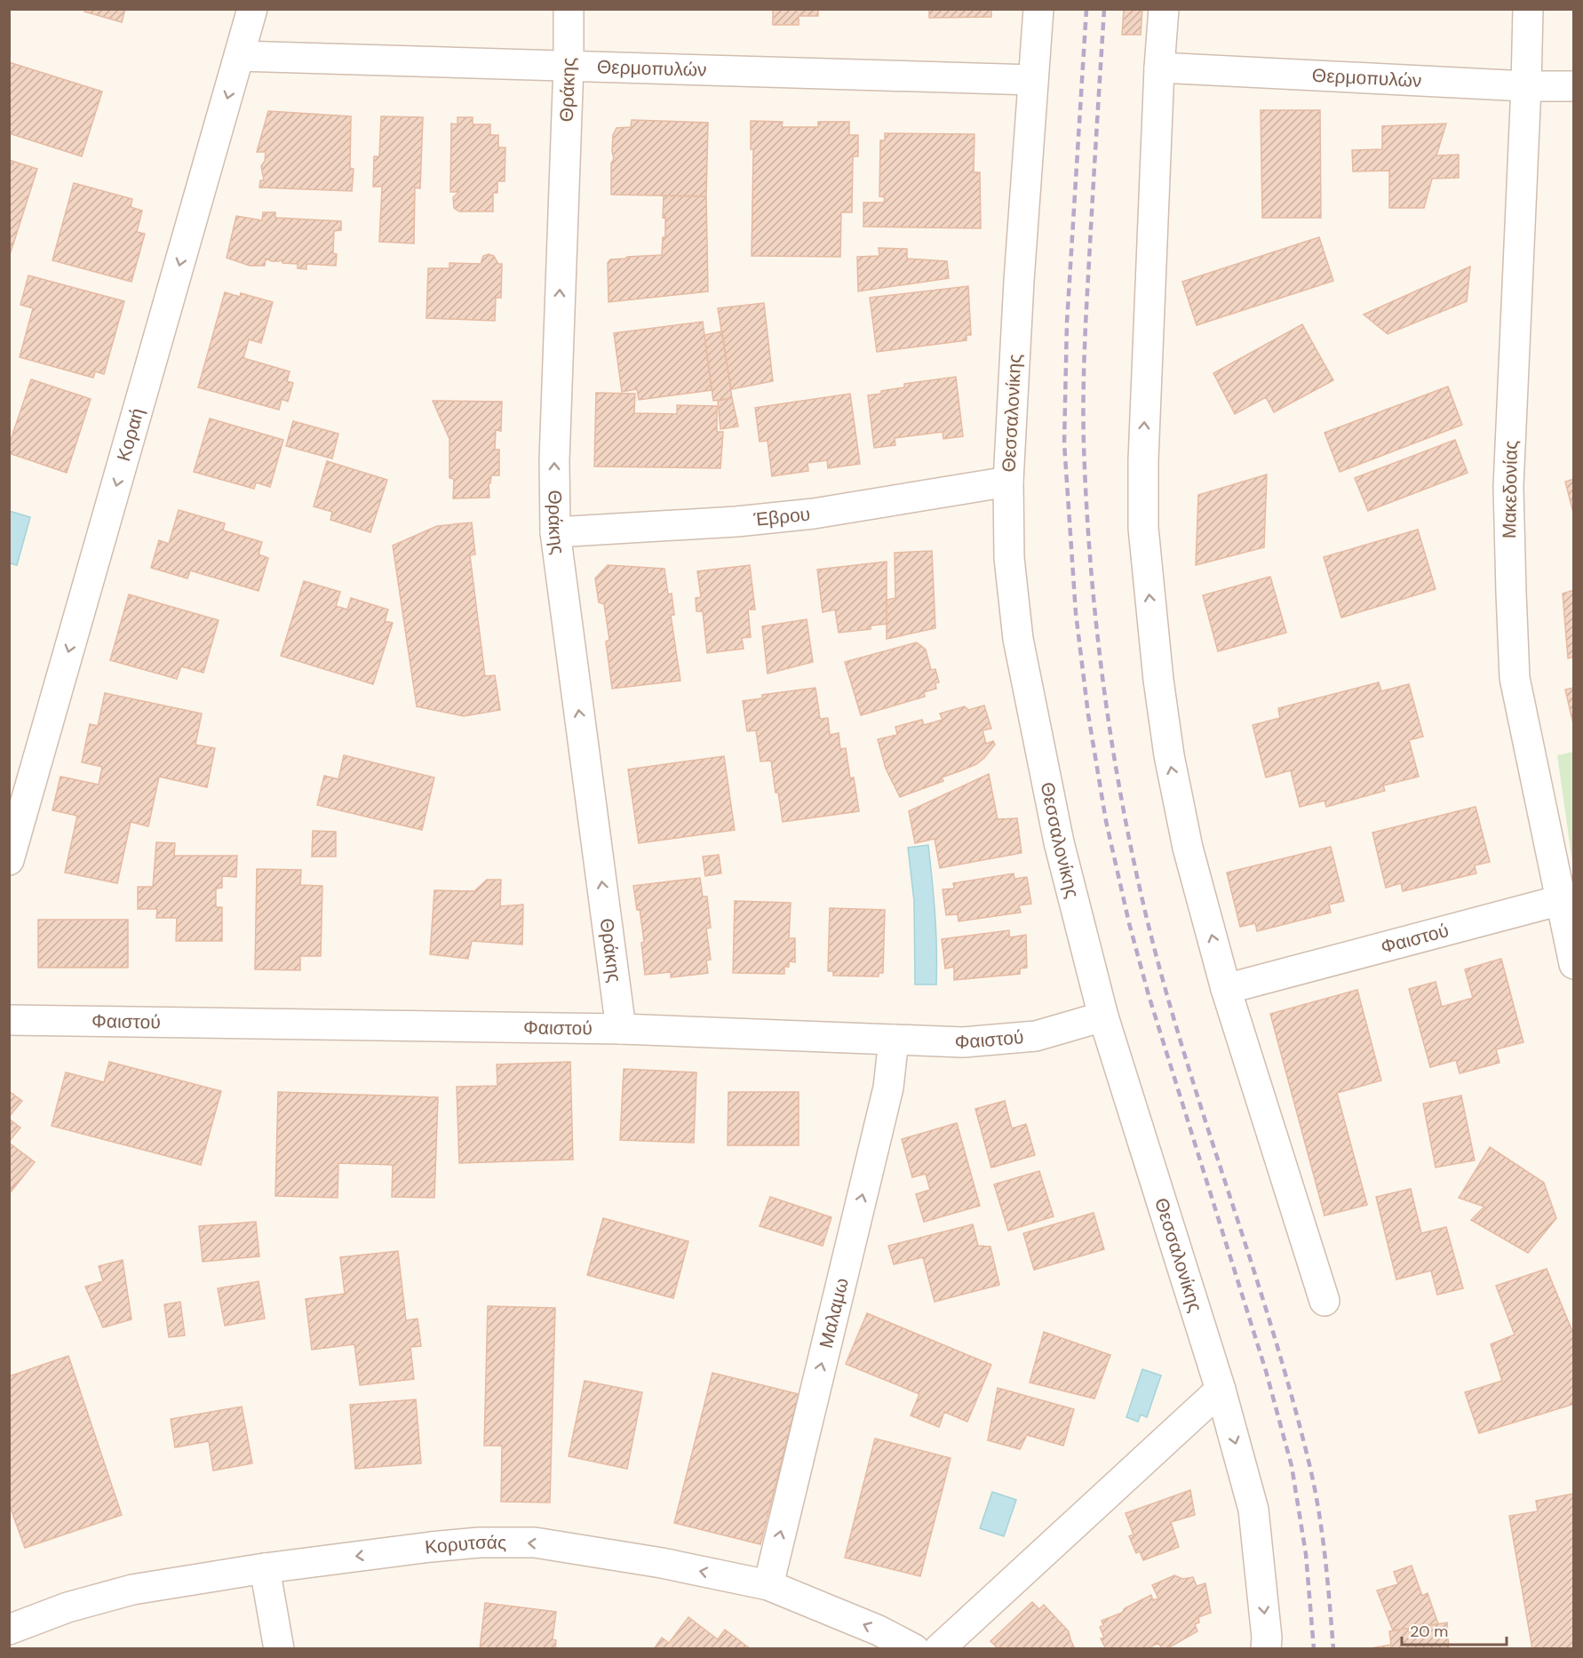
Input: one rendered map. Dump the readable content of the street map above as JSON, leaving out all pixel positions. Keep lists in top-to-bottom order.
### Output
{
  "streets": {
    "street": [
      "Θερμοπυλών",
      "Θράκης",
      "Θεσσαλονίκης",
      "Κοραή",
      "Μακεδονίας",
      "Έβρου",
      "Φαιστού",
      "Μαλαμω",
      "Κορυτσάς"
    ]
  },
  "crossings": [
    ["Θερμοπυλών", "Θράκης"],
    ["Θερμοπυλών", "Θεσσαλονίκης"],
    ["Θερμοπυλών", "Κοραή"],
    ["Θερμοπυλών", "Μακεδονίας"],
    ["Θράκης", "Έβρου"],
    ["Θράκης", "Φαιστού"],
    ["Θεσσαλονίκης", "Έβρου"],
    ["Θεσσαλονίκης", "Φαιστού"],
    ["Μακεδονίας", "Φαιστού"],
    ["Φαιστού", "Μαλαμω"],
    ["Μαλαμω", "Κορυτσάς"]
  ],
  "one_way": [
    "Θράκης",
    "Κοραή",
    "Μαλαμω",
    "Κορυτσάς"
  ],
  "scale_bar": "20 m"
}
